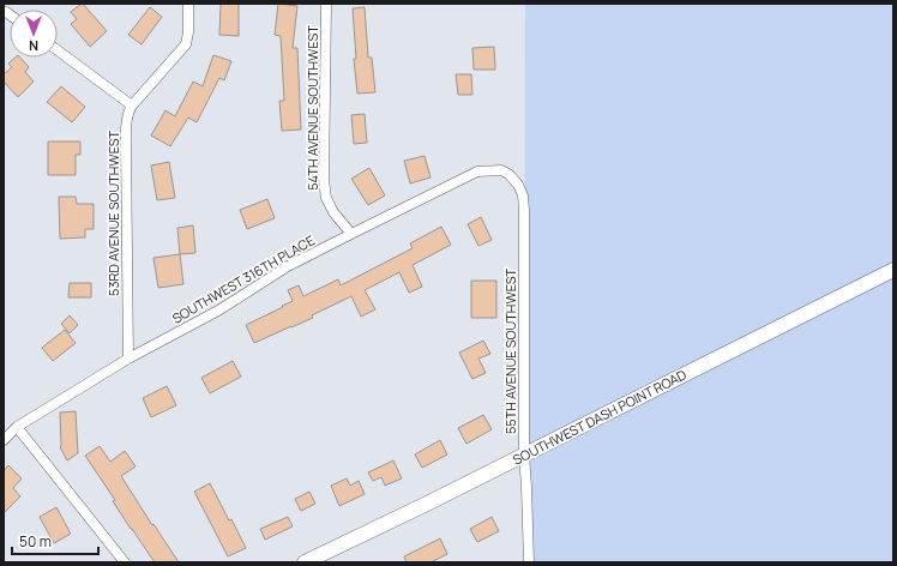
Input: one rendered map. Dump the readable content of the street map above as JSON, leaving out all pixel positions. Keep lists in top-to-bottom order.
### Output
{
  "streets": {
    "main road": ["SOUTHWEST DASH POINT ROAD"],
    "street": [
      "54TH AVENUE SOUTHWEST",
      "53RD AVENUE SOUTHWEST",
      "SOUTHWEST 316TH PLACE",
      "55TH AVENUE SOUTHWEST"
    ]
  },
  "crossings": [
    ["54TH AVENUE SOUTHWEST", "SOUTHWEST 316TH PLACE"],
    ["53RD AVENUE SOUTHWEST", "SOUTHWEST 316TH PLACE"],
    ["SOUTHWEST 316TH PLACE", "55TH AVENUE SOUTHWEST"],
    ["55TH AVENUE SOUTHWEST", "SOUTHWEST DASH POINT ROAD"]
  ],
  "scale_bar": "50 m",
  "north": "bottom"
}
